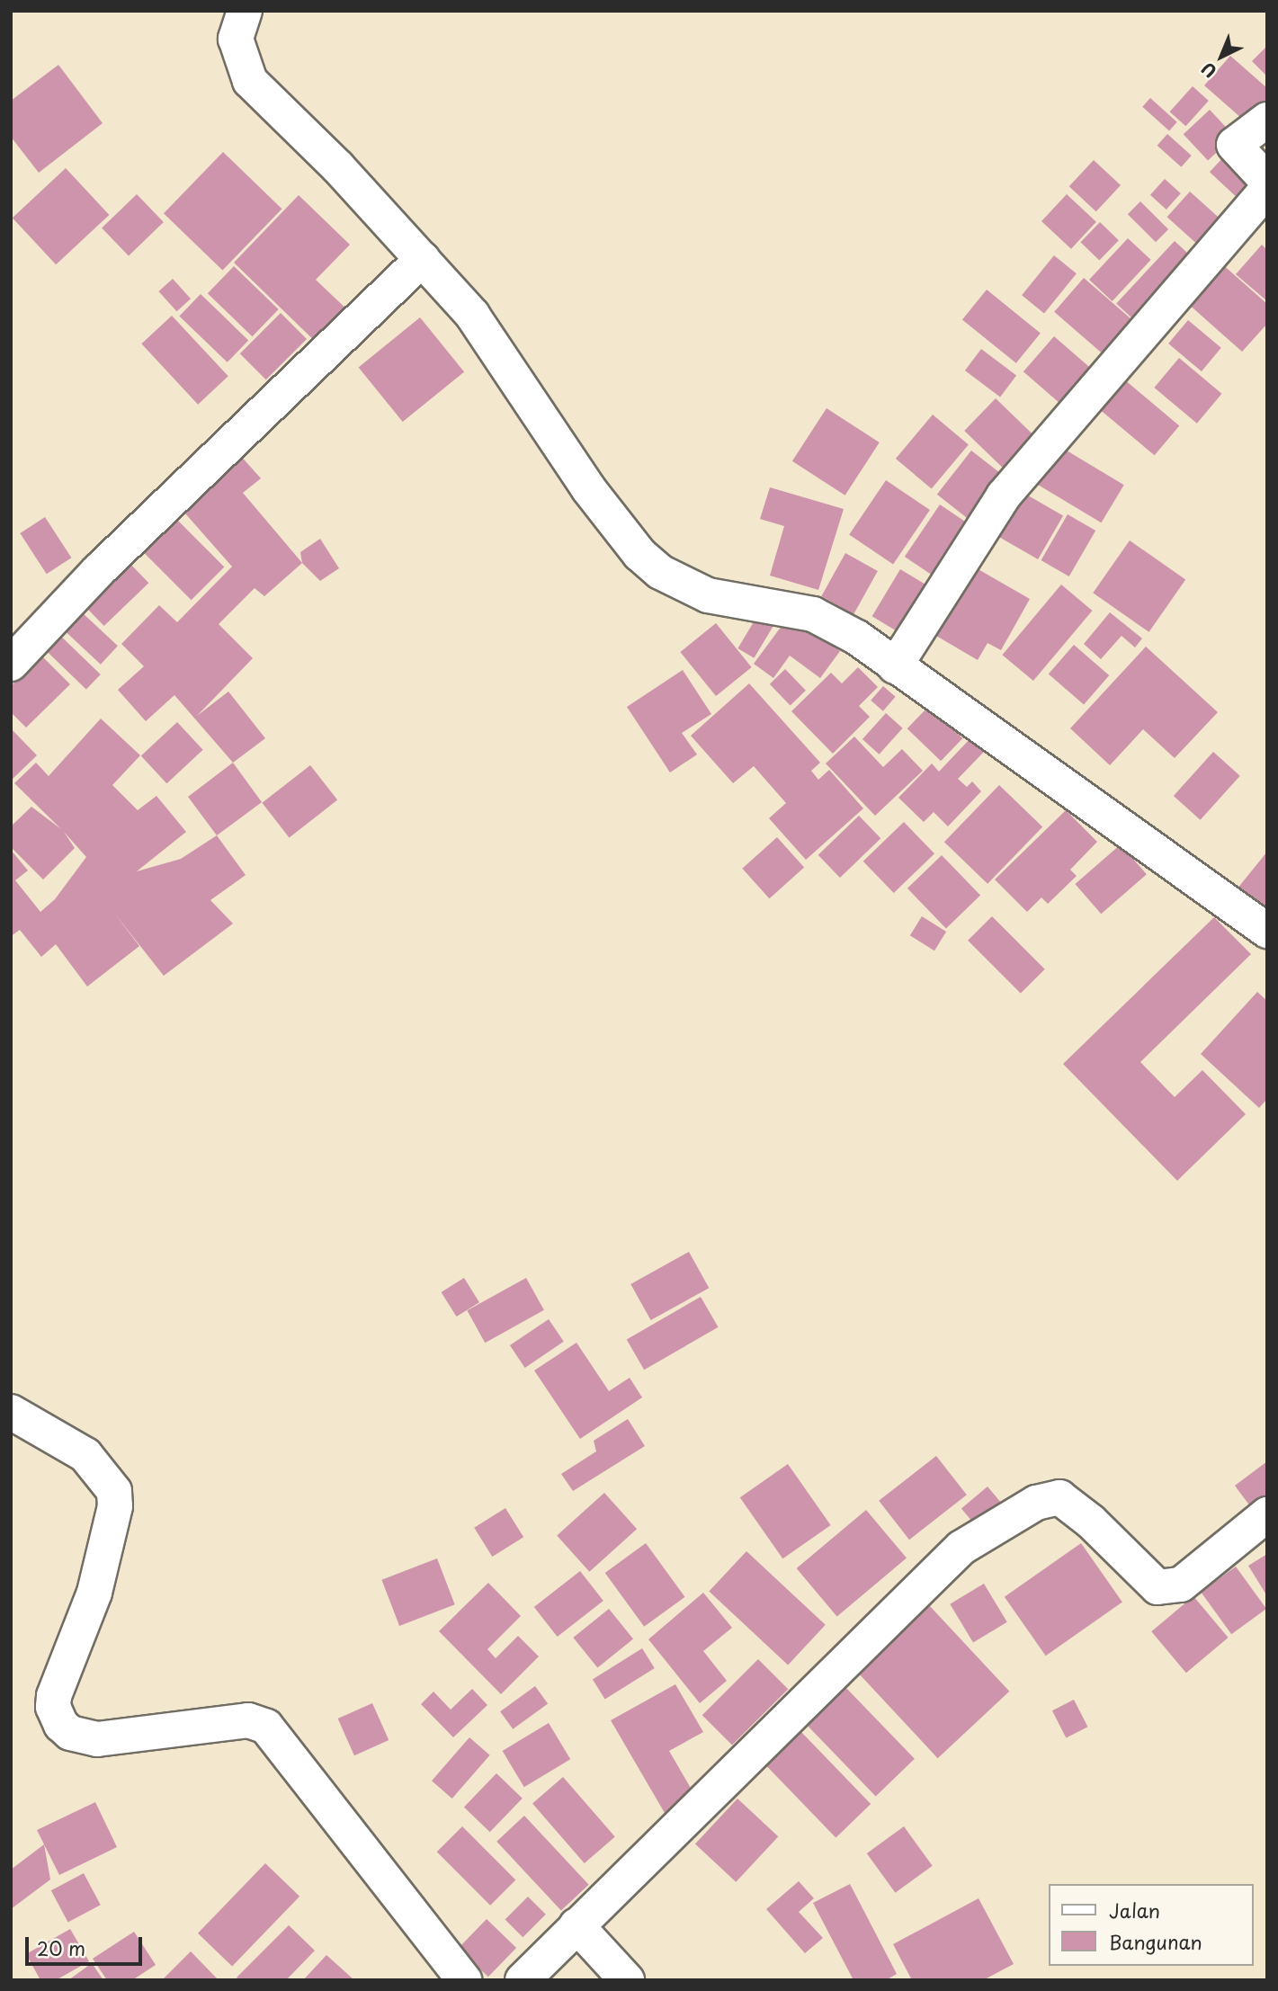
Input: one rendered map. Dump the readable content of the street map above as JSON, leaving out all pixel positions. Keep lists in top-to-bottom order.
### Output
{
  "legend": ["Jalan", "Bangunan"],
  "scale_bar": "20 m",
  "north": "bottom left"
}
